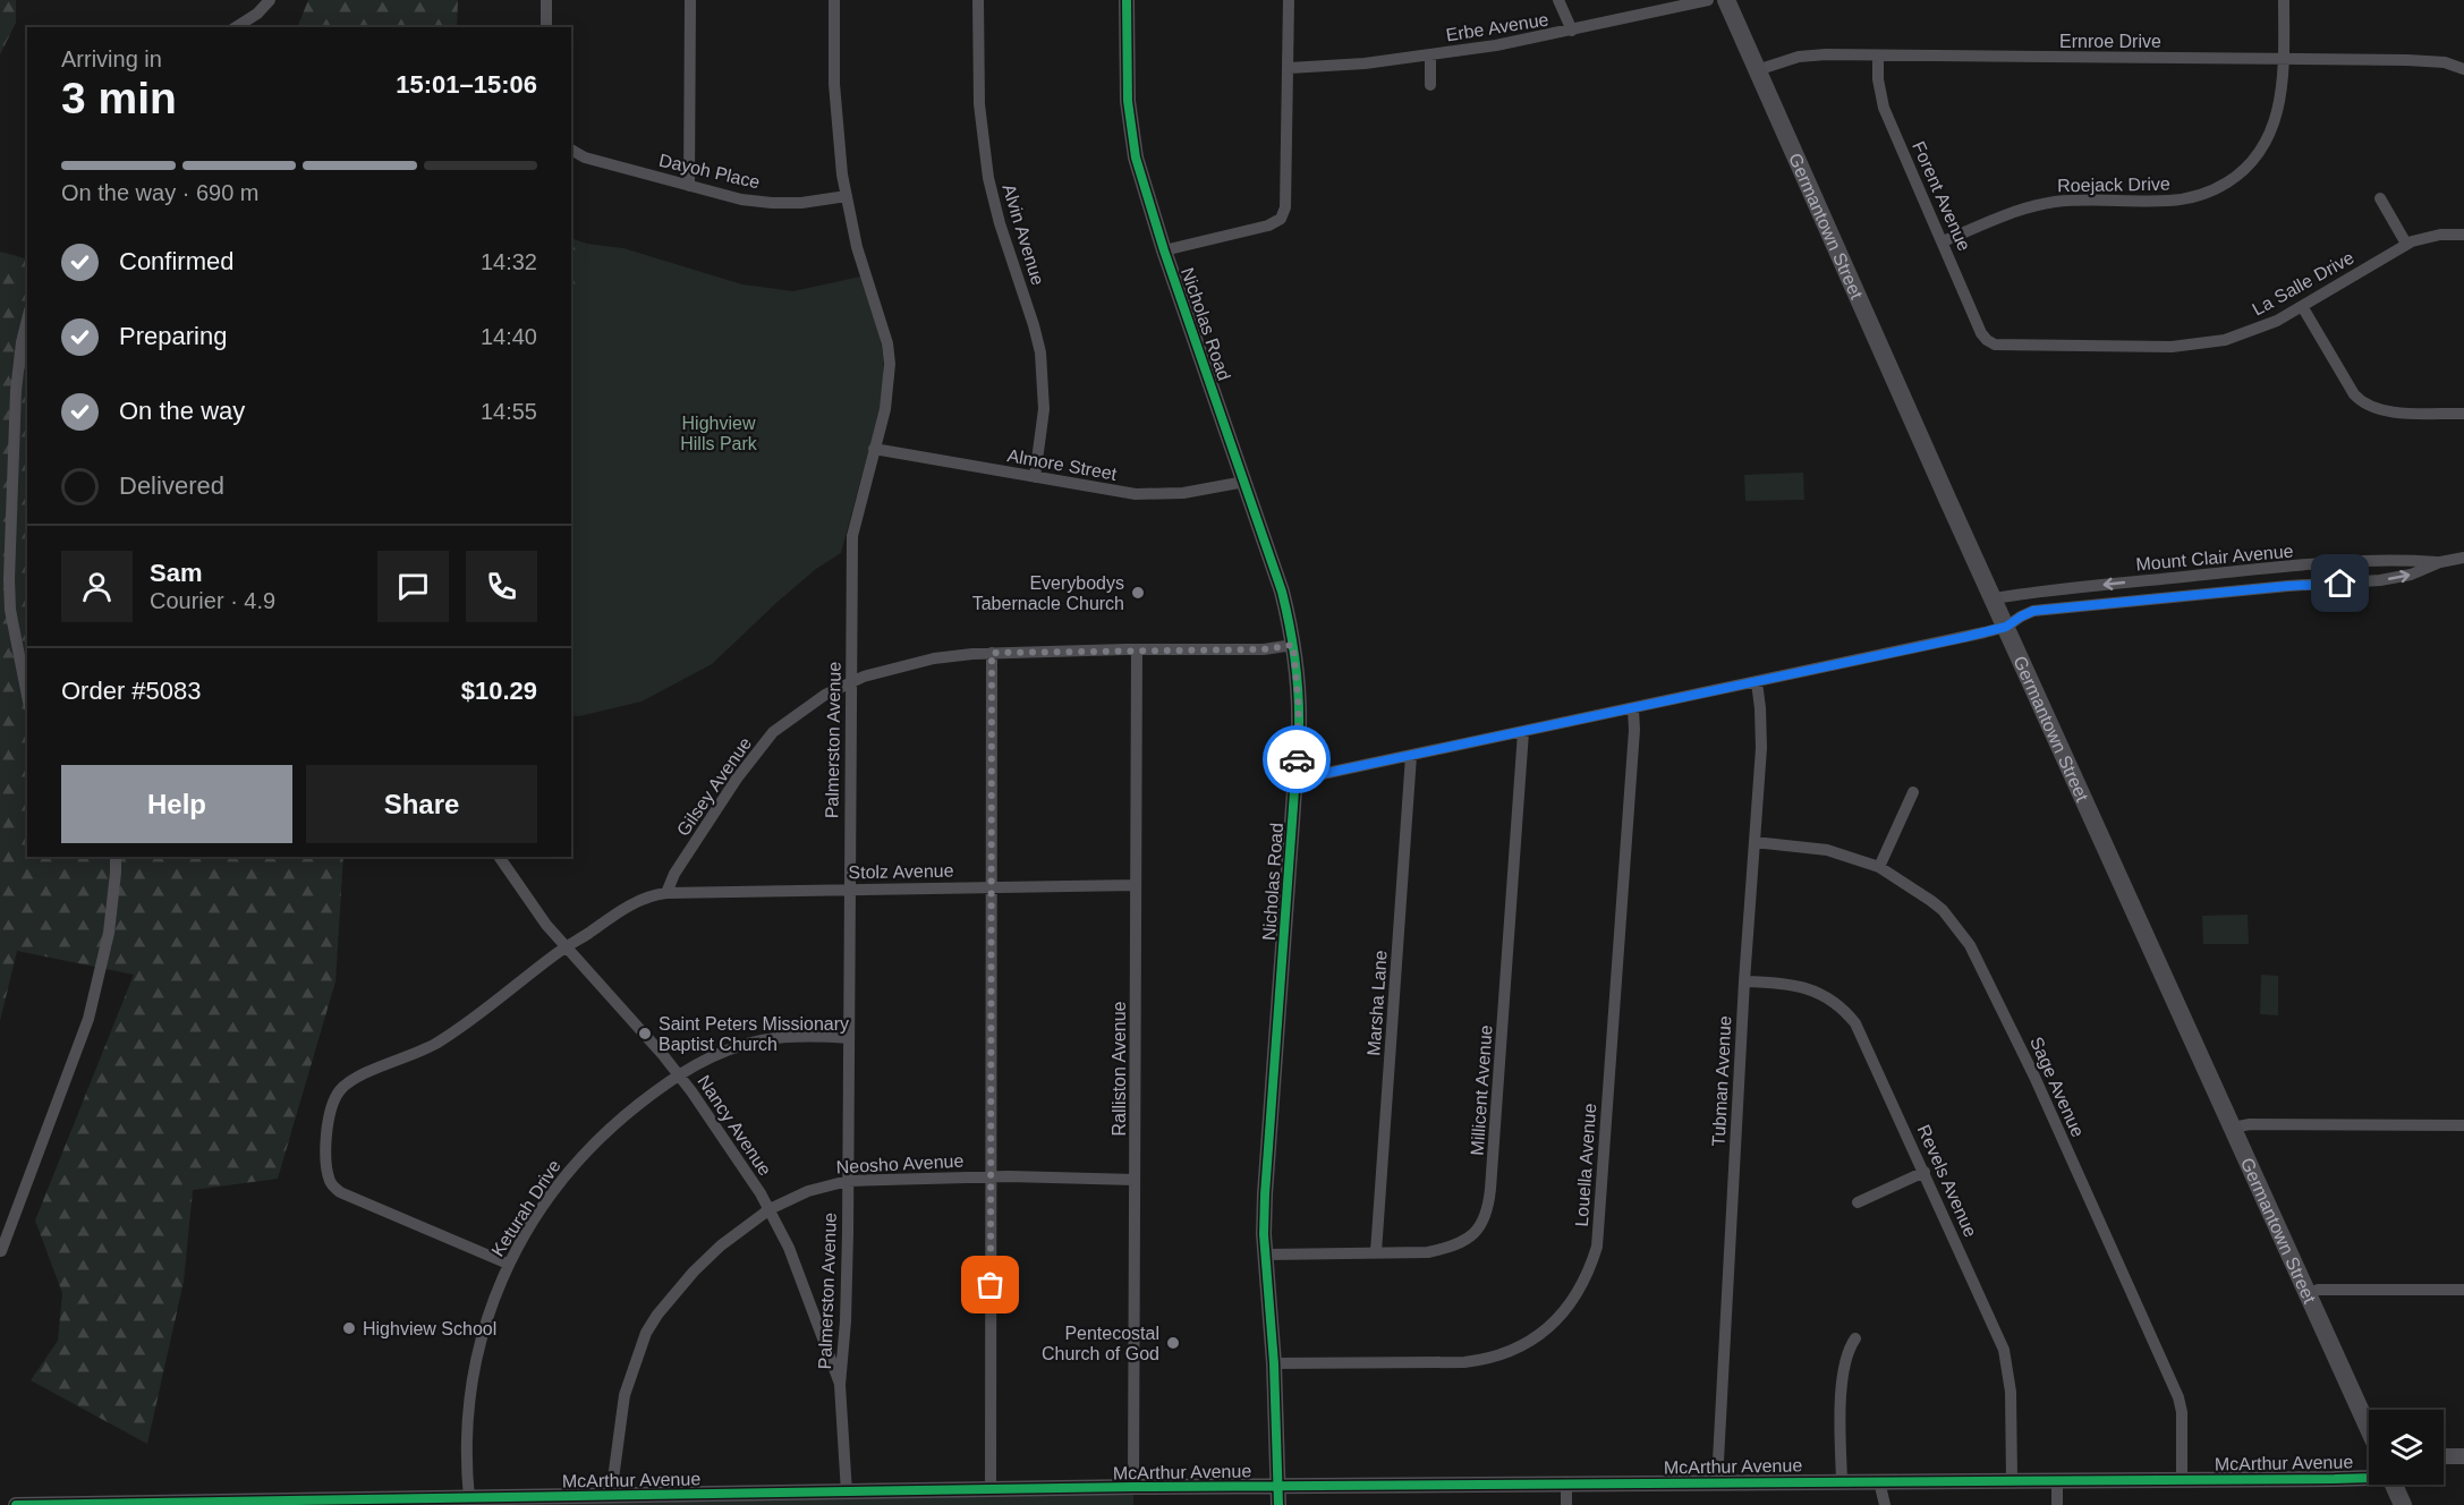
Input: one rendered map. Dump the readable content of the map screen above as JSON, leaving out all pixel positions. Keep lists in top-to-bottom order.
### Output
{
  "streets": {
    "main road": ["Germantown Street"],
    "street": [
      "Erbe Avenue",
      "Ernroe Drive",
      "Dayoh Place",
      "Roejack Drive",
      "Forent Avenue",
      "Alvin Avenue",
      "La Salle Drive",
      "Nicholas Road",
      "Almore Street",
      "Mount Clair Avenue",
      "Palmerston Avenue",
      "Gilsey Avenue",
      "Stolz Avenue",
      "Marsha Lane",
      "Ralliston Avenue",
      "Tubman Avenue",
      "Sage Avenue",
      "Millicent Avenue",
      "Nancy Avenue",
      "Neosho Avenue",
      "Louella Avenue",
      "Revels Avenue",
      "Keturah Drive",
      "McArthur Avenue"
    ]
  },
  "crossings": [
    ["Ernroe Drive", "Roejack Drive"],
    ["Ernroe Drive", "Forent Avenue"],
    ["Ernroe Drive", "Germantown Street"],
    ["Dayoh Place", "Palmerston Avenue"],
    ["Roejack Drive", "Forent Avenue"],
    ["Forent Avenue", "La Salle Drive"],
    ["Germantown Street", "Mount Clair Avenue"],
    ["Alvin Avenue", "Almore Street"],
    ["Nicholas Road", "Almore Street"],
    ["Nicholas Road", "Gilsey Avenue"],
    ["Nicholas Road", "Millicent Avenue"],
    ["Nicholas Road", "Louella Avenue"],
    ["Nicholas Road", "McArthur Avenue"],
    ["Almore Street", "Palmerston Avenue"],
    ["Palmerston Avenue", "Gilsey Avenue"],
    ["Palmerston Avenue", "Stolz Avenue"],
    ["Palmerston Avenue", "Nancy Avenue"],
    ["Palmerston Avenue", "Neosho Avenue"],
    ["Palmerston Avenue", "Keturah Drive"],
    ["Palmerston Avenue", "McArthur Avenue"],
    ["Gilsey Avenue", "Stolz Avenue"],
    ["Gilsey Avenue", "Ralliston Avenue"],
    ["Stolz Avenue", "Ralliston Avenue"],
    ["Marsha Lane", "Millicent Avenue"],
    ["Ralliston Avenue", "Neosho Avenue"],
    ["Ralliston Avenue", "McArthur Avenue"],
    ["Tubman Avenue", "Sage Avenue"],
    ["Tubman Avenue", "Revels Avenue"],
    ["Tubman Avenue", "McArthur Avenue"],
    ["Sage Avenue", "McArthur Avenue"],
    ["Nancy Avenue", "Neosho Avenue"],
    ["Nancy Avenue", "Keturah Drive"],
    ["Neosho Avenue", "McArthur Avenue"],
    ["Revels Avenue", "McArthur Avenue"],
    ["Keturah Drive", "McArthur Avenue"]
  ],
  "parks": ["Highview Hills Park"],
  "places": [
    "Everybodys Tabernacle Church",
    "Saint Peters Missionary Baptist Church",
    "Highview School",
    "Pentecostal Church of God"
  ],
  "page": {
    "heading": ["3 min", "Arriving in", "15:01–15:06"],
    "panel": [
      "Sam",
      "Courier · 4.9",
      "Order #5083",
      "$10.29"
    ],
    "bar": "On the way · 690 m",
    "list": [
      ["Confirmed", "14:32"],
      ["Preparing", "14:40"],
      ["On the way", "14:55"],
      "Delivered"
    ],
    "buttons": ["Help", "Share"]
  }
}
